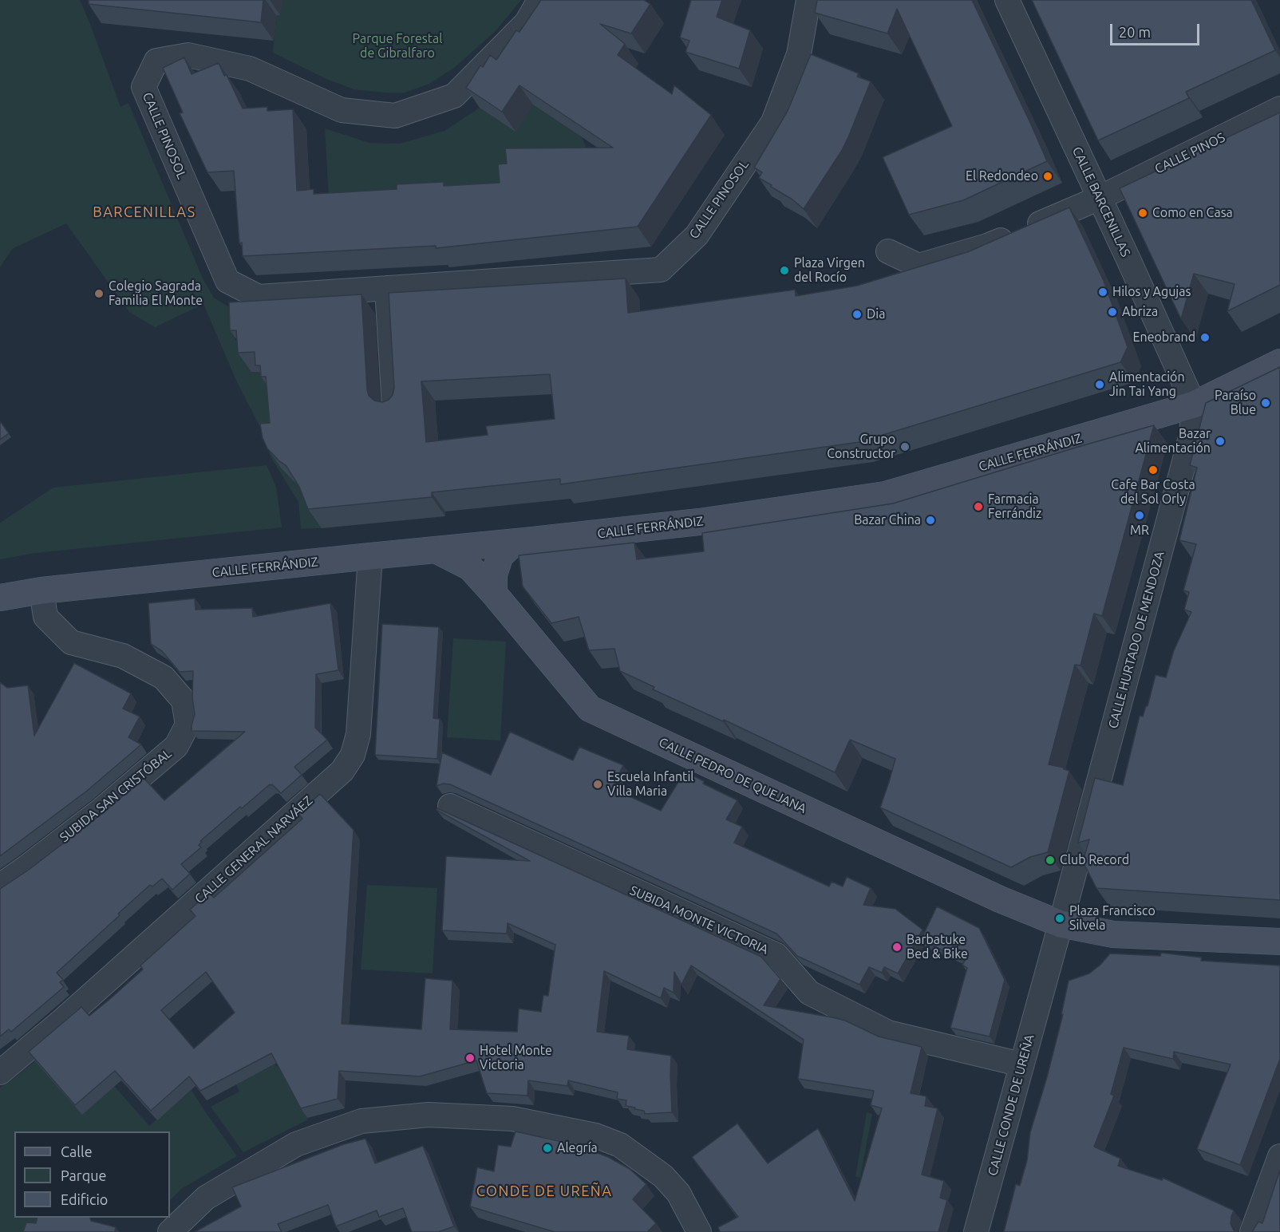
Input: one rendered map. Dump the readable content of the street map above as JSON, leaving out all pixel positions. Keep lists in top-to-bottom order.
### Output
{
  "streets": {
    "main road": ["CALLE FERRÁNDIZ", "CALLE PEDRO DE QUEJANA"],
    "street": [
      "CALLE PINOSOL",
      "CALLE PINOS",
      "CALLE BARCENILLAS",
      "CALLE HURTADO DE MENDOZA",
      "SUBIDA SAN CRISTÓBAL",
      "CALLE GENERAL NARVÁEZ",
      "SUBIDA MONTE VICTORIA",
      "CALLE CONDE DE UREÑA"
    ]
  },
  "crossings": [
    ["CALLE PINOS", "CALLE BARCENILLAS"],
    ["CALLE BARCENILLAS", "CALLE FERRÁNDIZ"],
    ["CALLE BARCENILLAS", "CALLE HURTADO DE MENDOZA"],
    ["CALLE FERRÁNDIZ", "CALLE HURTADO DE MENDOZA"],
    ["CALLE FERRÁNDIZ", "CALLE PEDRO DE QUEJANA"],
    ["CALLE FERRÁNDIZ", "SUBIDA SAN CRISTÓBAL"],
    ["CALLE FERRÁNDIZ", "CALLE GENERAL NARVÁEZ"],
    ["CALLE HURTADO DE MENDOZA", "CALLE PEDRO DE QUEJANA"],
    ["CALLE HURTADO DE MENDOZA", "CALLE CONDE DE UREÑA"],
    ["CALLE PEDRO DE QUEJANA", "CALLE CONDE DE UREÑA"],
    ["SUBIDA MONTE VICTORIA", "CALLE CONDE DE UREÑA"]
  ],
  "districts": ["BARCENILLAS", "CONDE DE UREÑA"],
  "parks": ["Parque Forestal de Gibralfaro"],
  "places": [
    "El Redondeo",
    "Como en Casa",
    "Plaza Virgen del Rocío",
    "Hilos y Agujas",
    "Colegio Sagrada Familia El Monte",
    "Abriza",
    "Dia",
    "Eneobrand",
    "Alimentación Jin Tai Yang",
    "Paraíso Blue",
    "Bazar Alimentación",
    "Grupo Constructor",
    "Cafe Bar Costa del Sol Orly",
    "Farmacia Ferrándiz",
    "MR",
    "Bazar China",
    "Escuela Infantil Villa Maria",
    "Club Record",
    "Plaza Francisco Silvela",
    "Barbatuke Bed & Bike",
    "Hotel Monte Victoria",
    "Alegría"
  ],
  "legend": ["Calle", "Parque", "Edificio"],
  "scale_bar": "20 m"
}
